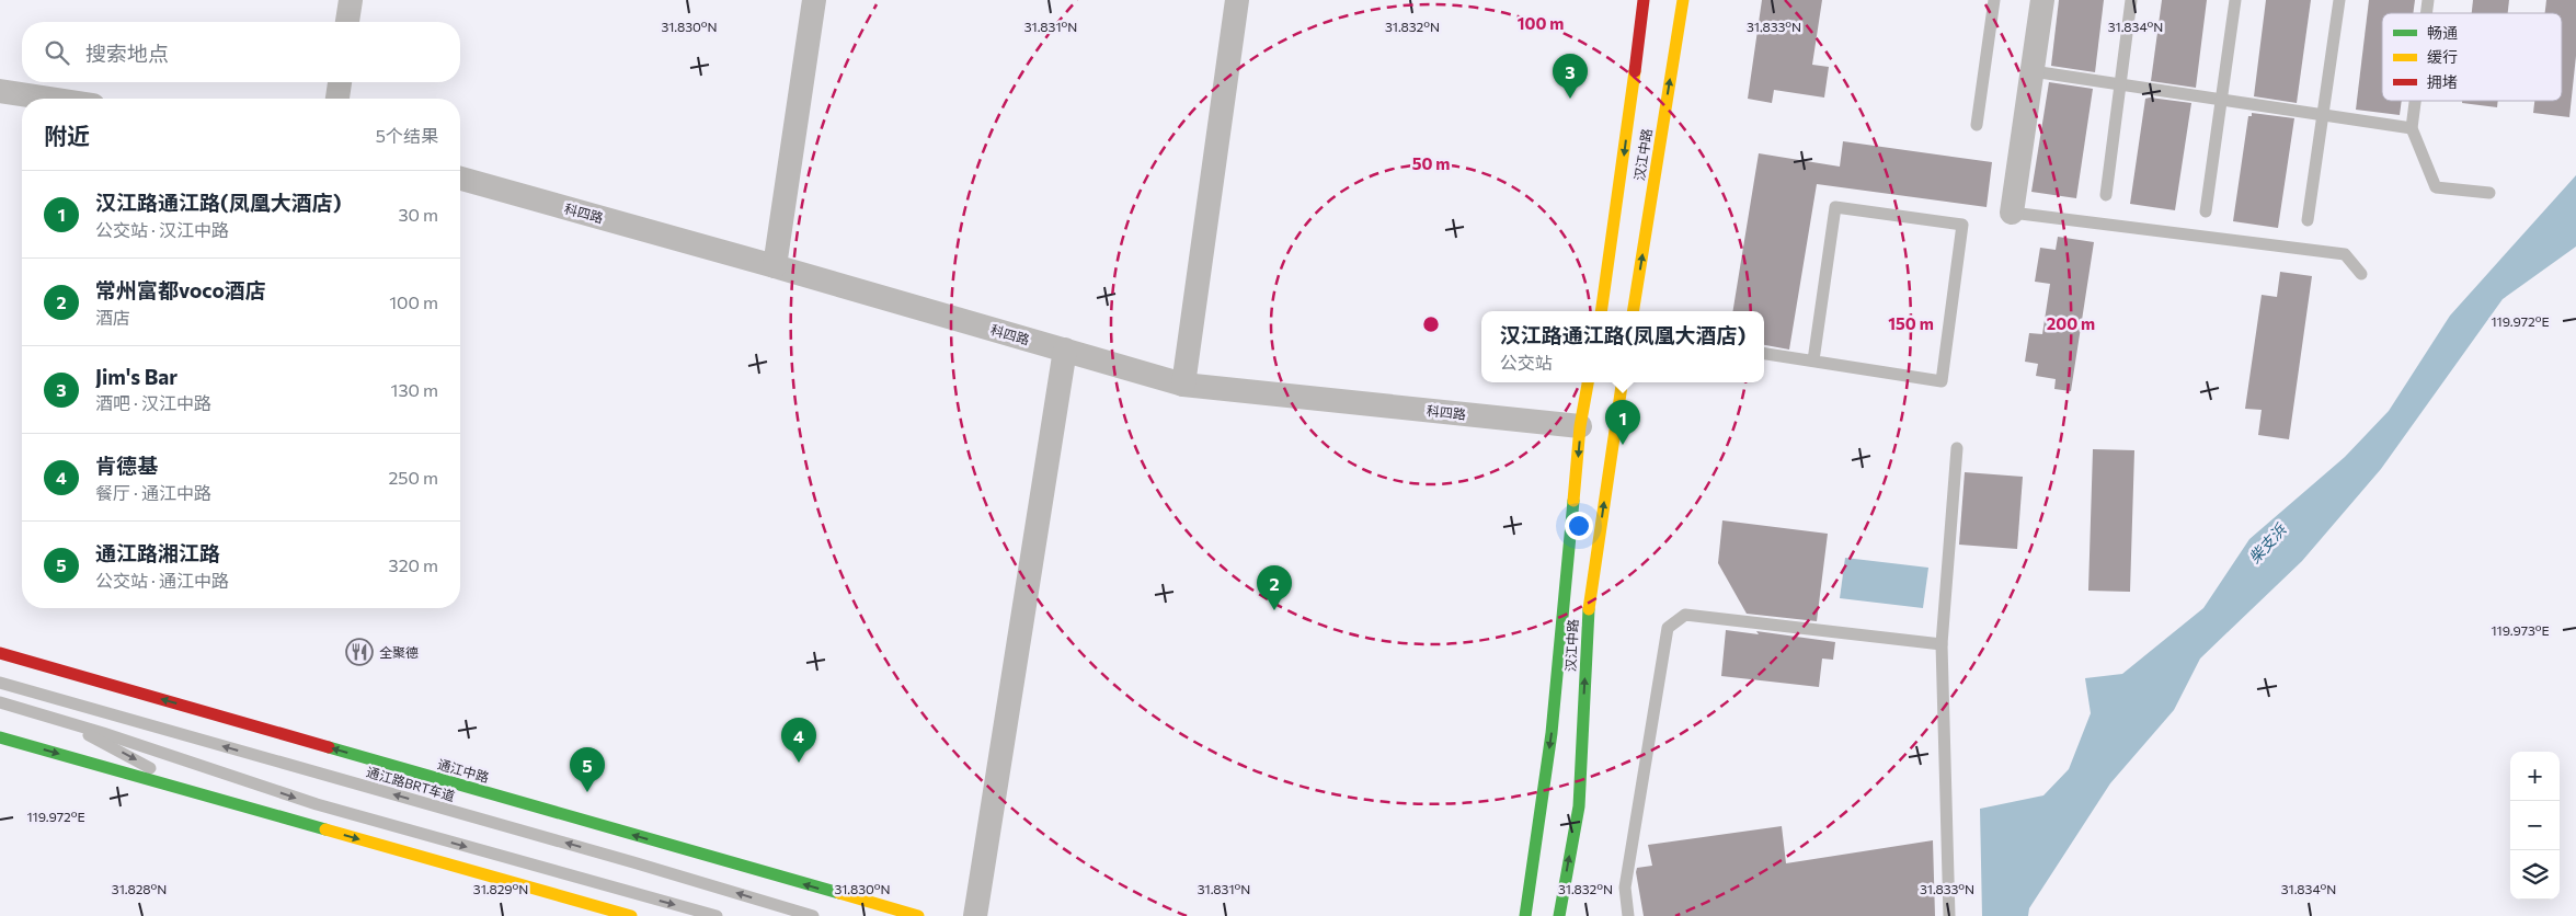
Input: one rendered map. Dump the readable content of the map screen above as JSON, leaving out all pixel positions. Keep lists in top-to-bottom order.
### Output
{
  "streets": {
    "main road": ["汉江中路", "通江中路"],
    "street": ["科四路"],
    "lane": ["通江路BRT车道"]
  },
  "crossings": [
    ["汉江中路", "科四路"]
  ],
  "water": ["柴支浜"],
  "places": {
    "restaurant": ["全聚德"]
  },
  "legend": ["畅通", "缓行", "拥堵"],
  "page": {
    "search": "搜索地点",
    "pins": [
      "3",
      "1",
      "2",
      "4",
      "5"
    ],
    "heading": ["附近", "5个结果"],
    "list": [
      {
        "mark": "1",
        "name": "汉江路通江路(凤凰大酒店)",
        "note": "公交站 · 汉江中路",
        "value": "30 m"
      },
      {
        "mark": "2",
        "name": "常州富都voco酒店",
        "note": "酒店",
        "value": "100 m"
      },
      {
        "mark": "3",
        "name": "Jim's Bar",
        "note": "酒吧 · 汉江中路",
        "value": "130 m"
      },
      {
        "mark": "4",
        "name": "肯德基",
        "note": "餐厅 · 通江中路",
        "value": "250 m"
      },
      {
        "mark": "5",
        "name": "通江路湘江路",
        "note": "公交站 · 通江中路",
        "value": "320 m"
      }
    ],
    "popup": ["汉江路通江路(凤凰大酒店)", "公交站"],
    "map_buttons": ["+", "−"]
  },
  "coordinates": [
    "31.830°N",
    "31.831°N",
    "31.832°N",
    "31.833°N",
    "31.834°N",
    "119.972°E",
    "119.973°E",
    "31.828°N",
    "31.829°N"
  ],
  "rings": [
    "100 m",
    "50 m",
    "150 m",
    "200 m"
  ]
}
